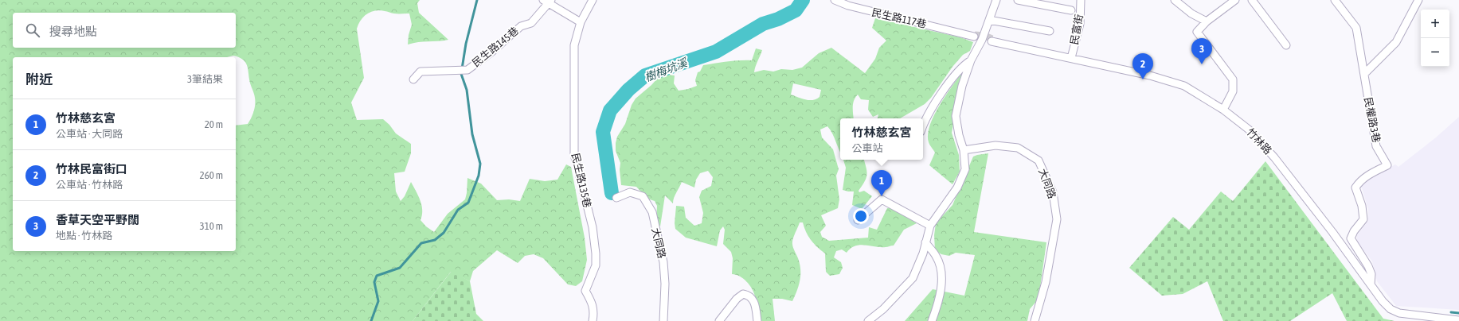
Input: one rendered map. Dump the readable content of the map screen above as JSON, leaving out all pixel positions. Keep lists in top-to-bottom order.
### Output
{
  "streets": {
    "street": [
      "民生路117巷",
      "民富街",
      "民生路145巷",
      "民權路3巷",
      "竹林路",
      "民生路135巷",
      "大同路"
    ]
  },
  "crossings": [
    ["民富街", "竹林路"],
    ["民權路3巷", "竹林路"]
  ],
  "water": ["樹梅坑溪"],
  "page": {
    "map_buttons": ["+", "−"],
    "search": "搜尋地點",
    "pins": ["3", "2", "1"],
    "heading": ["附近", "3筆結果"],
    "list": [
      {
        "mark": "1",
        "name": "竹林慈玄宮",
        "note": "公車站 · 大同路",
        "value": "20 m"
      },
      {
        "mark": "2",
        "name": "竹林民富街口",
        "note": "公車站 · 竹林路",
        "value": "260 m"
      },
      {
        "mark": "3",
        "name": "香草天空平野闊",
        "note": "地點 · 竹林路",
        "value": "310 m"
      }
    ],
    "popup": ["竹林慈玄宮", "公車站"]
  }
}
